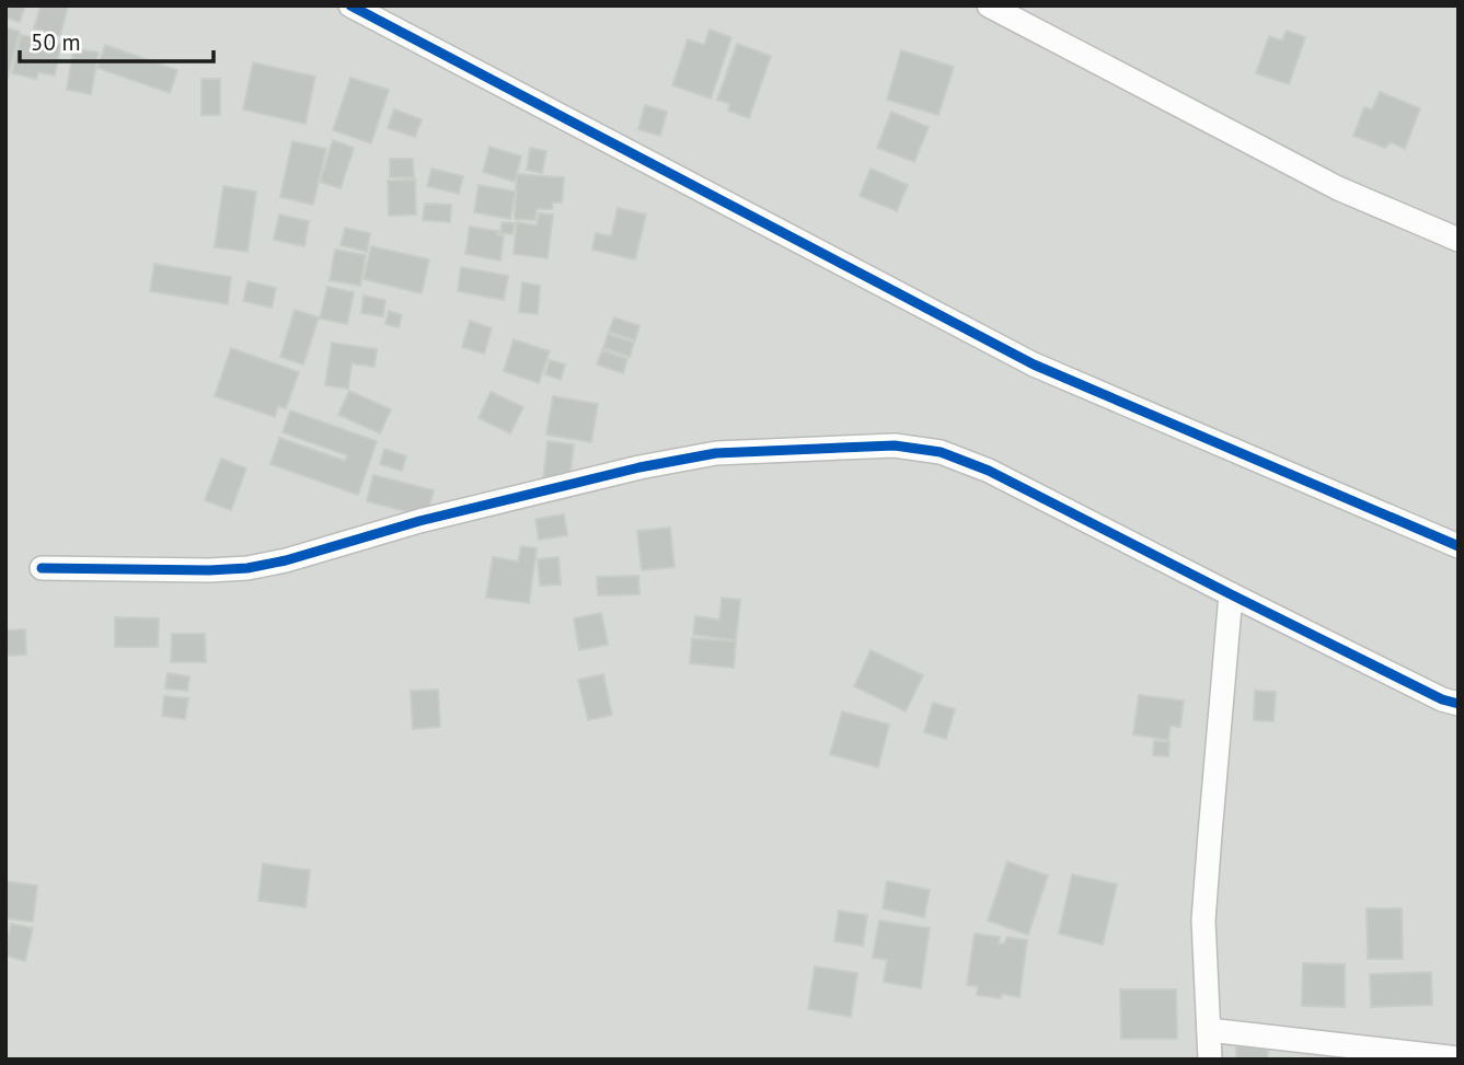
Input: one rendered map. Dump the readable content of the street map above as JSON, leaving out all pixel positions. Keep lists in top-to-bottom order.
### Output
{
  "scale_bar": "50 m"
}
